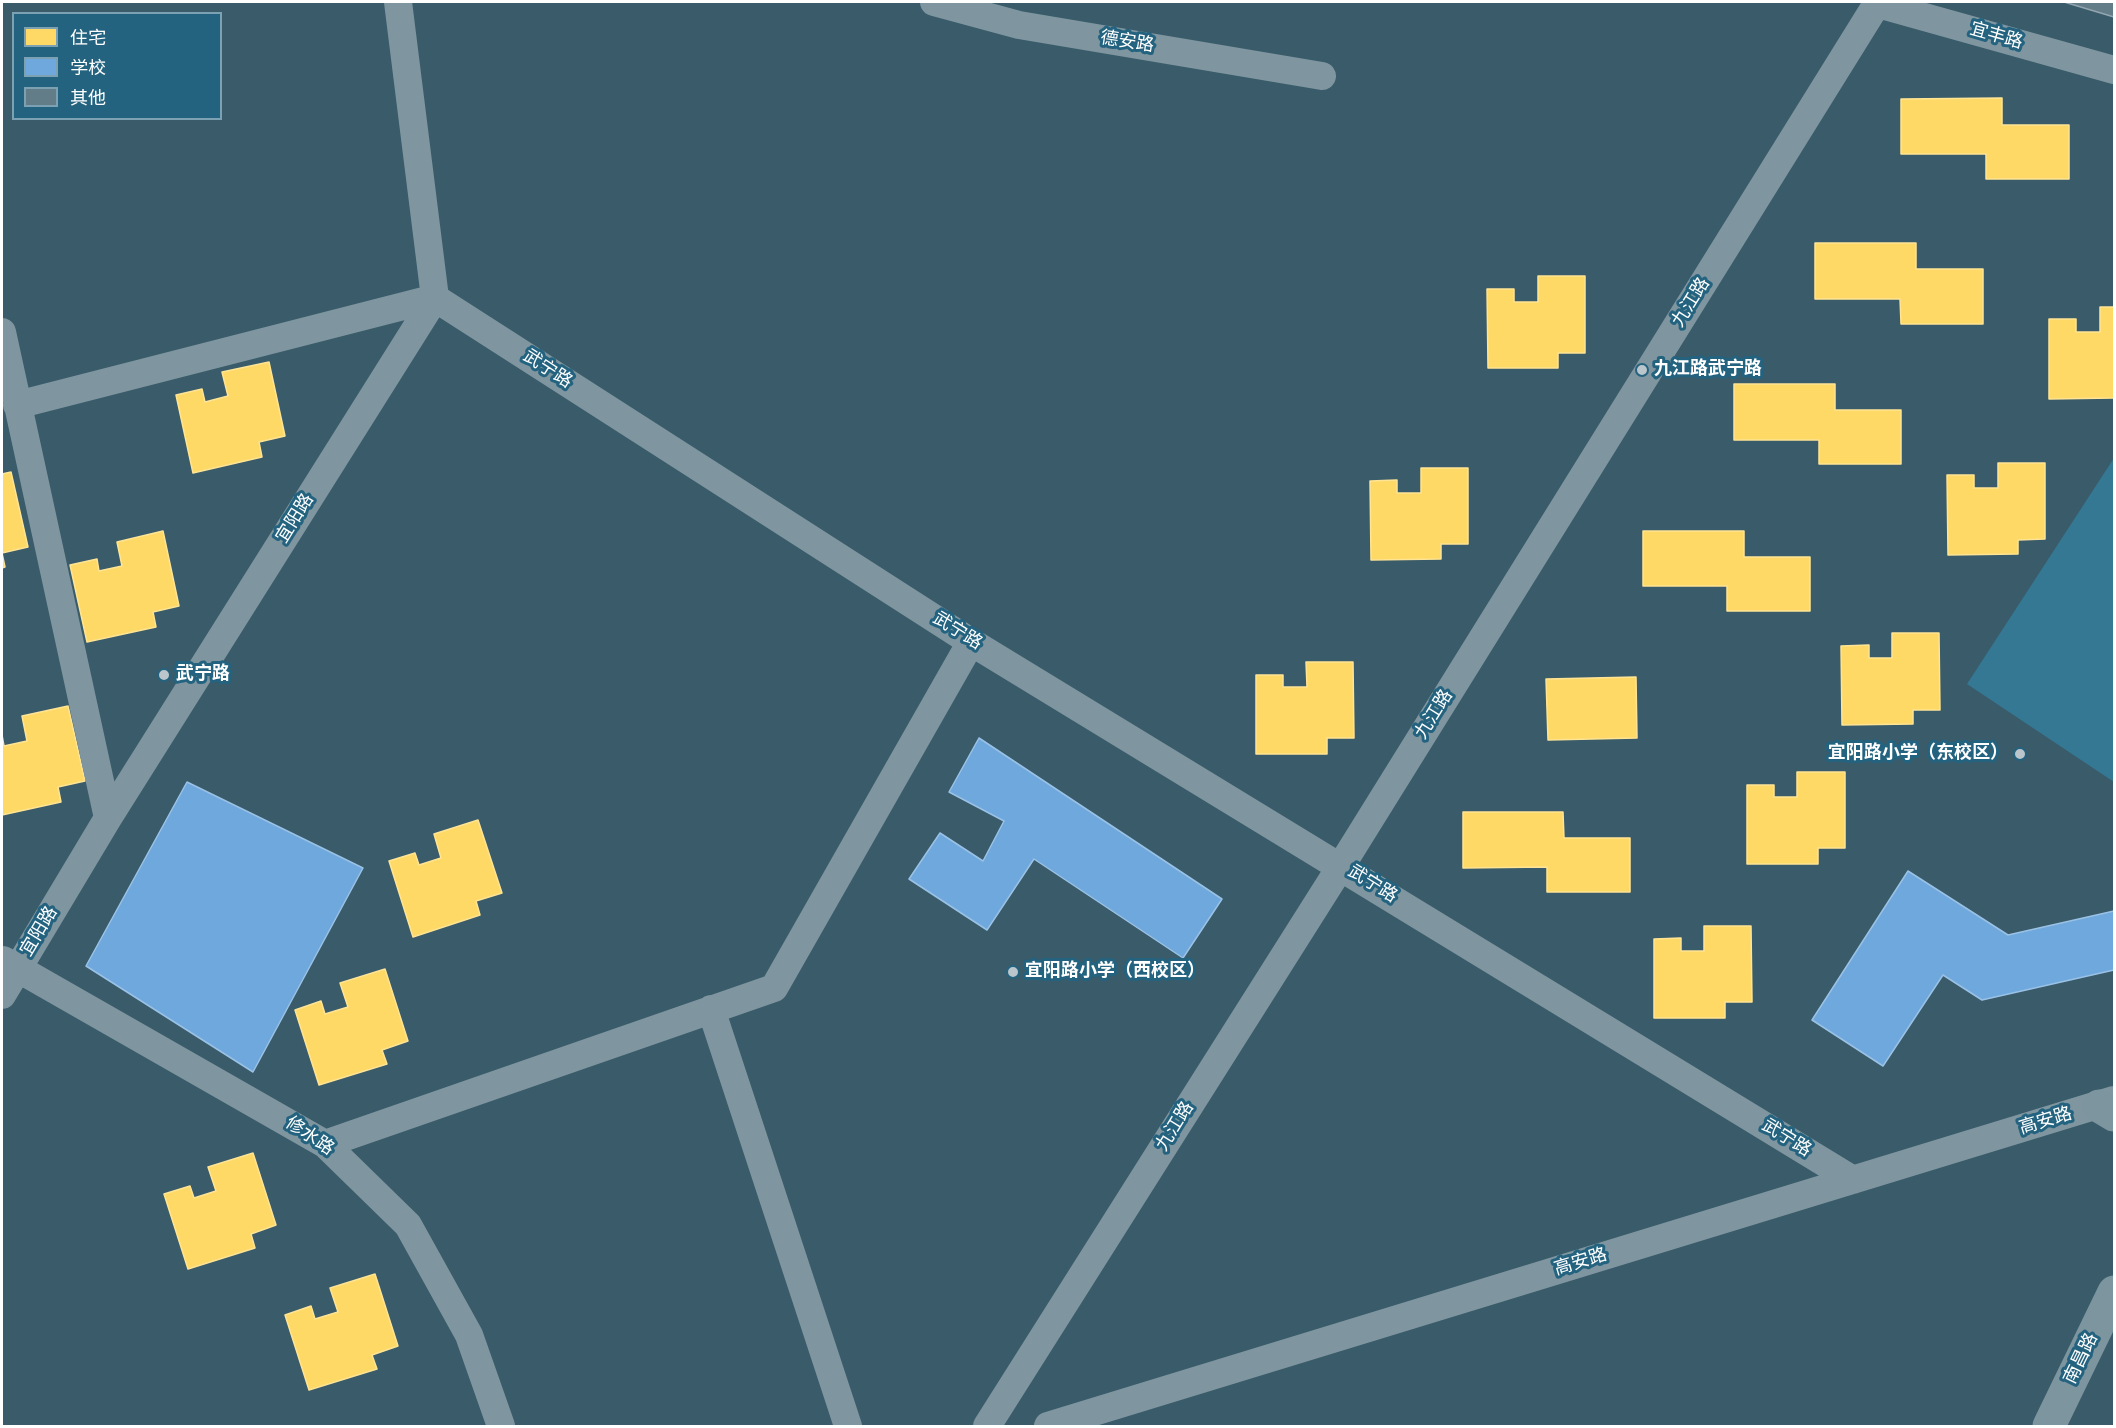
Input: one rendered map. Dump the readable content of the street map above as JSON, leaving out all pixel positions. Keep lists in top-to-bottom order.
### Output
{
  "streets": {
    "main road": ["南昌路"],
    "street": [
      "宜丰路",
      "德安路",
      "九江路",
      "武宁路",
      "宜阳路",
      "高安路",
      "修水路"
    ]
  },
  "crossings": [
    ["宜丰路", "九江路"],
    ["九江路", "武宁路"],
    ["武宁路", "宜阳路"],
    ["武宁路", "高安路"],
    ["宜阳路", "修水路"]
  ],
  "places": [
    "九江路武宁路",
    "武宁路",
    "宜阳路小学（东校区）",
    "宜阳路小学（西校区）"
  ],
  "legend": ["住宅", "学校", "其他"]
}
